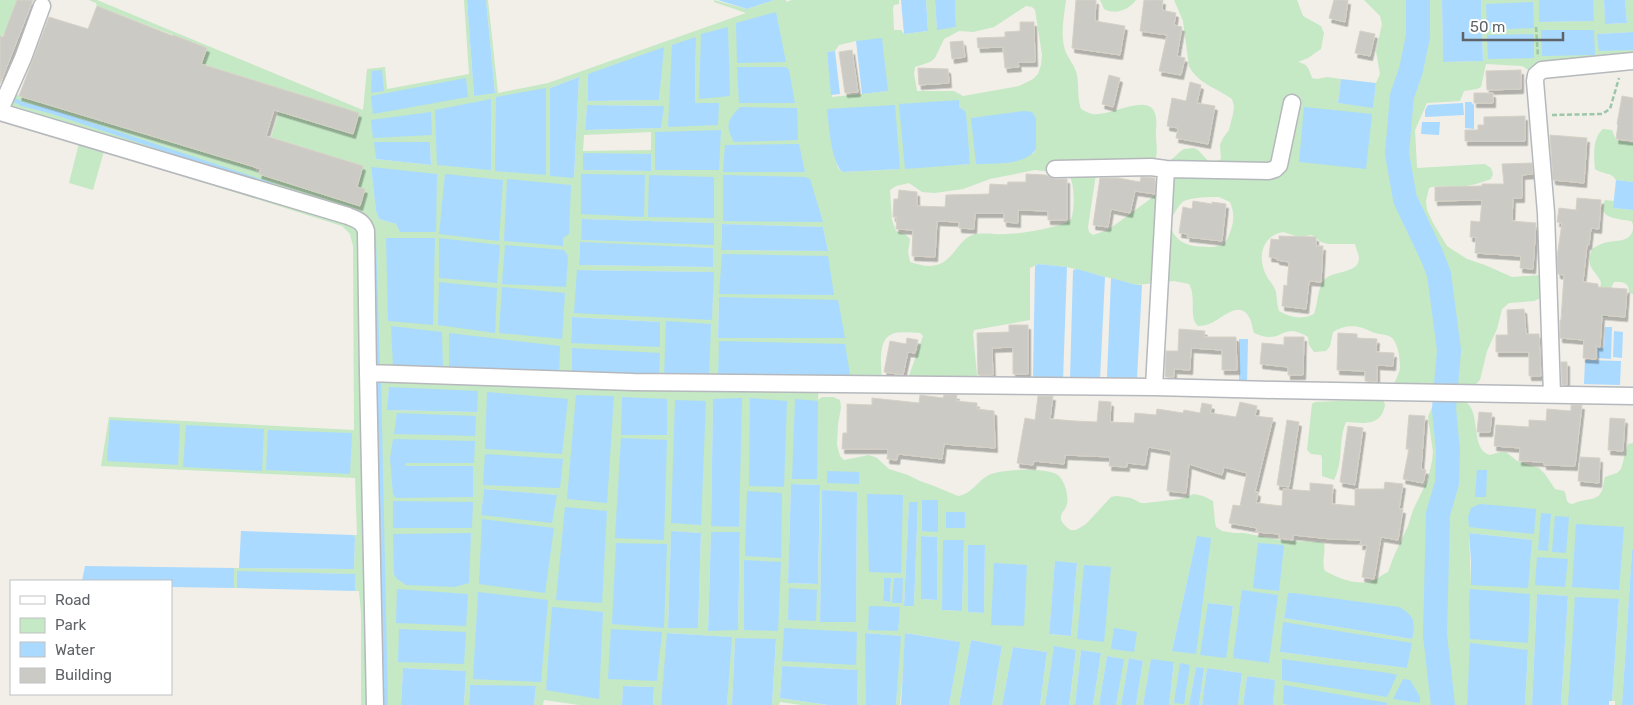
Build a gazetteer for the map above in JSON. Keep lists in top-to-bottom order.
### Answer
{
  "legend": [
    "Road",
    "Park",
    "Water",
    "Building"
  ],
  "scale_bar": "50 m"
}
